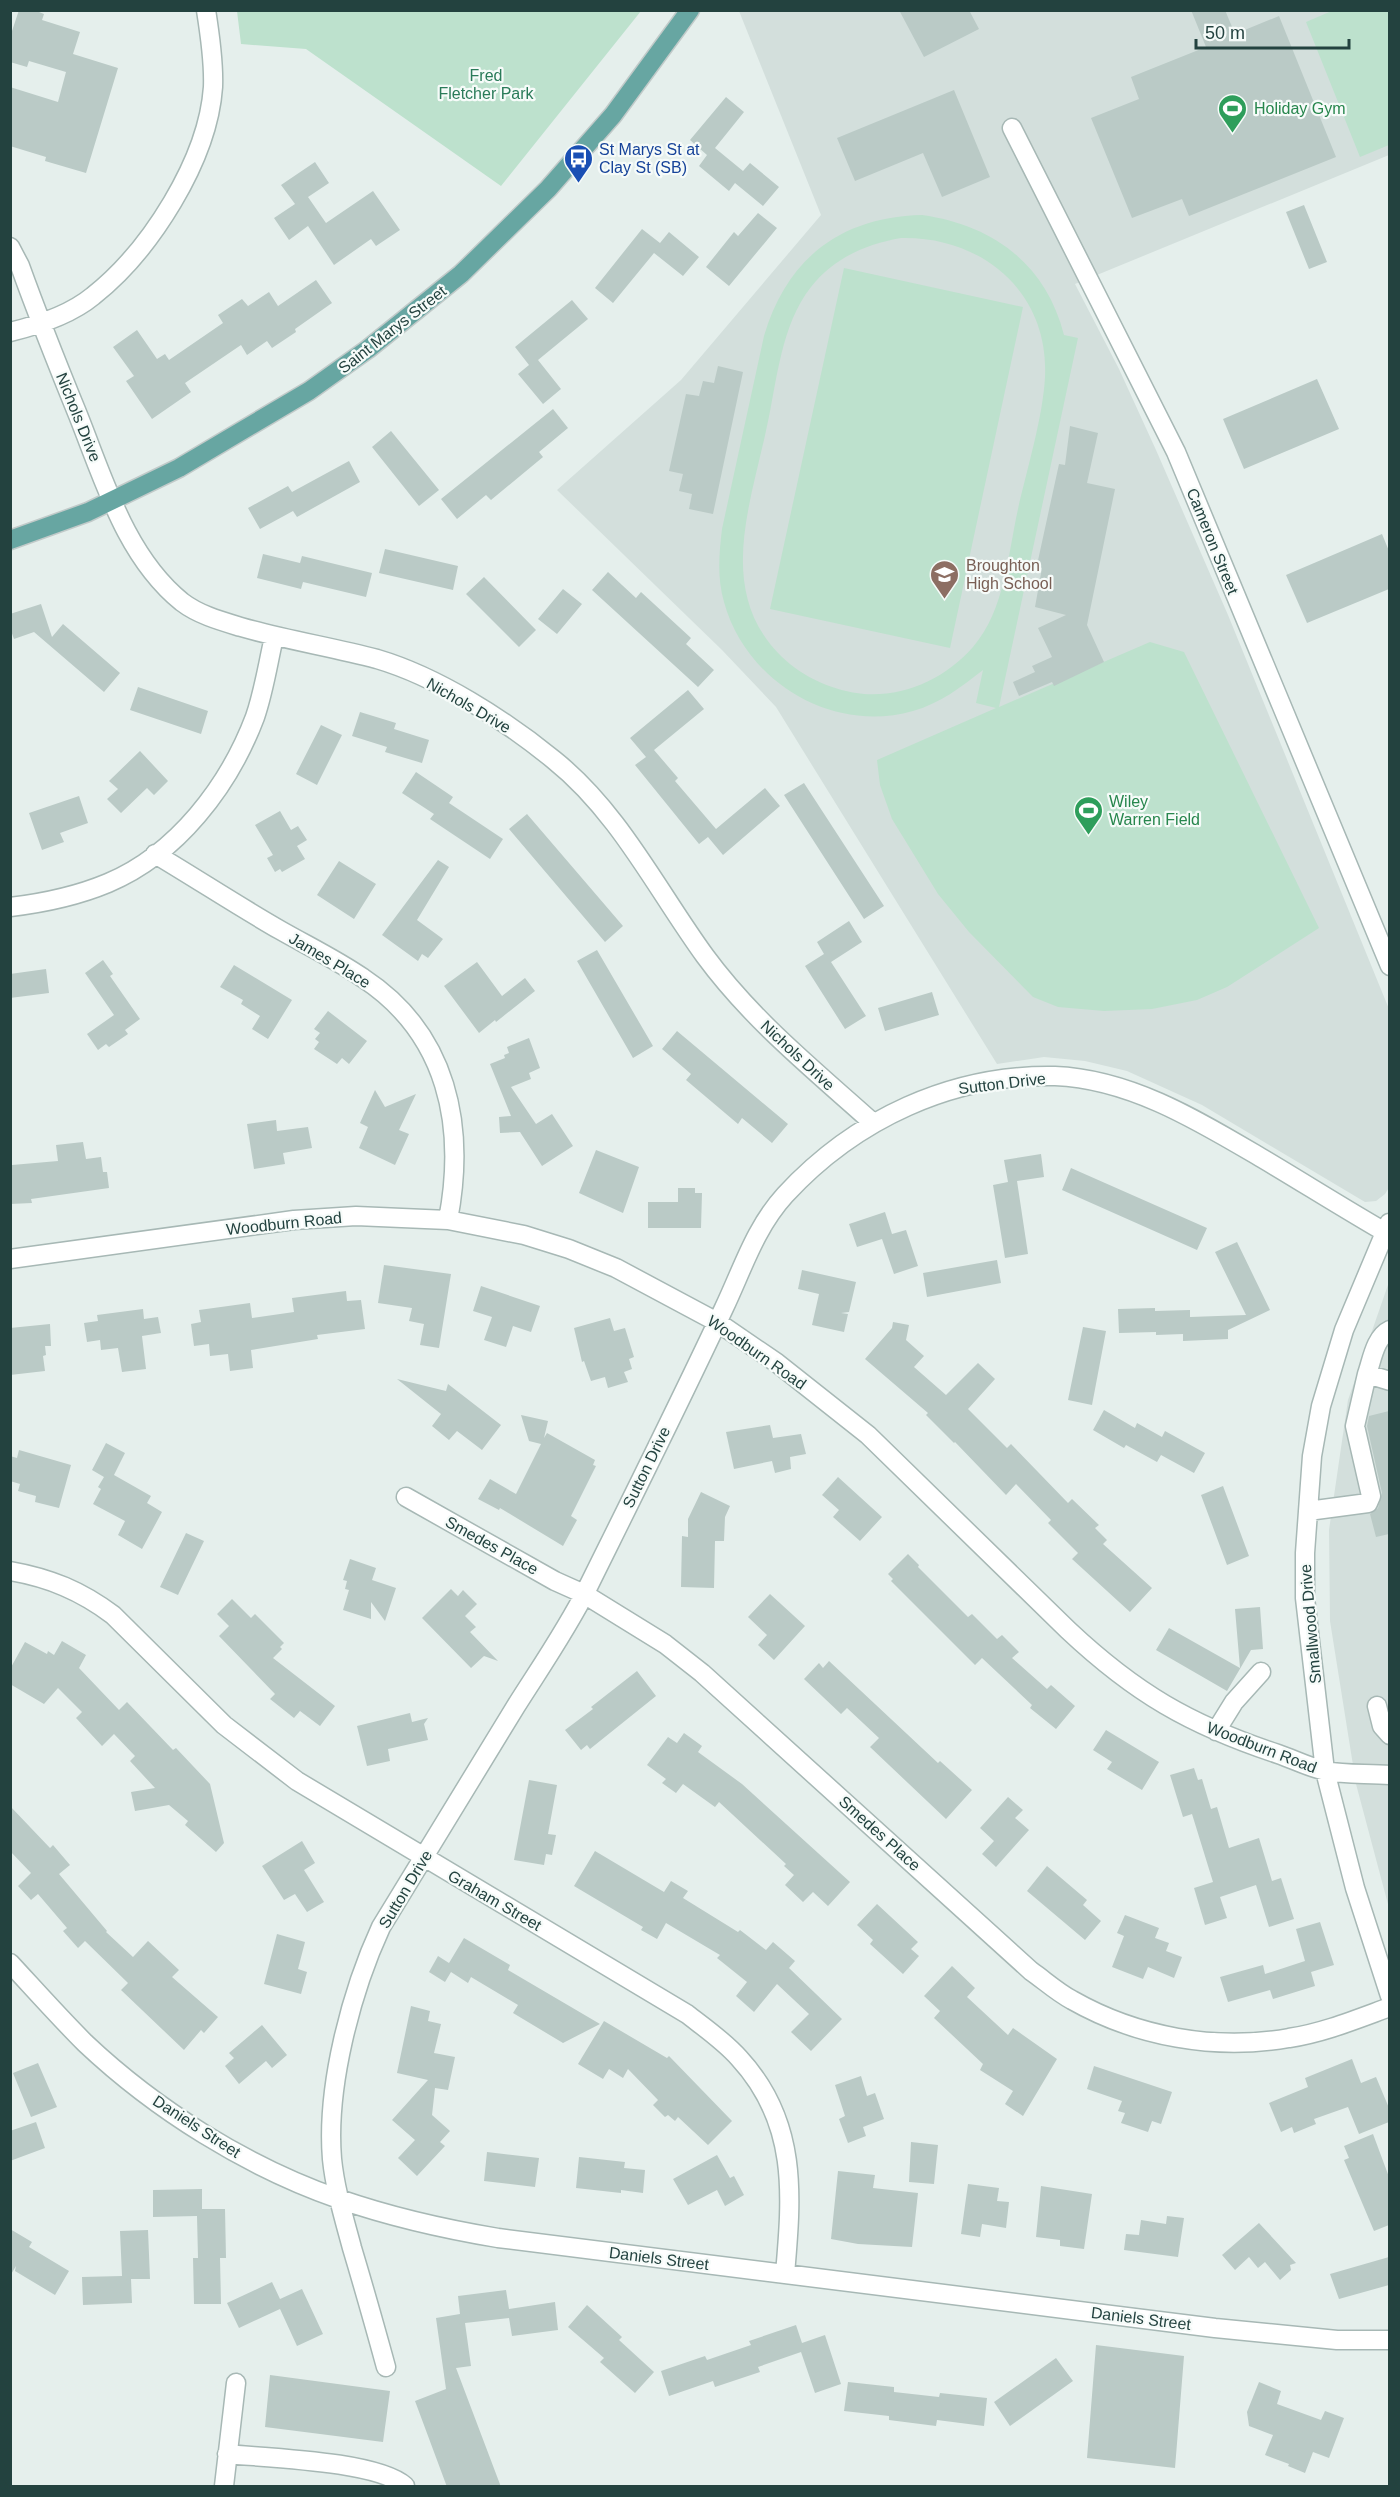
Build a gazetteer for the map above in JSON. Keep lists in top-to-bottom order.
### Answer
{
  "streets": {
    "main road": ["Saint Marys Street"],
    "street": [
      "Nichols Drive",
      "Cameron Street",
      "James Place",
      "Sutton Drive",
      "Woodburn Road",
      "Smedes Place",
      "Smallwood Drive",
      "Graham Street",
      "Daniels Street"
    ]
  },
  "crossings": [
    ["Saint Marys Street", "Nichols Drive"],
    ["Nichols Drive", "Sutton Drive"],
    ["James Place", "Woodburn Road"],
    ["Sutton Drive", "Woodburn Road"],
    ["Sutton Drive", "Smedes Place"],
    ["Sutton Drive", "Smallwood Drive"],
    ["Sutton Drive", "Graham Street"],
    ["Sutton Drive", "Daniels Street"],
    ["Woodburn Road", "Smallwood Drive"],
    ["Graham Street", "Daniels Street"]
  ],
  "parks": ["Fred Fletcher Park"],
  "places": {
    "sports": ["Holiday Gym", "Wiley Warren Field"],
    "bus stop": ["St Marys St at Clay St (SB)"],
    "school or university": ["Broughton High School"]
  },
  "scale_bar": "50 m"
}
